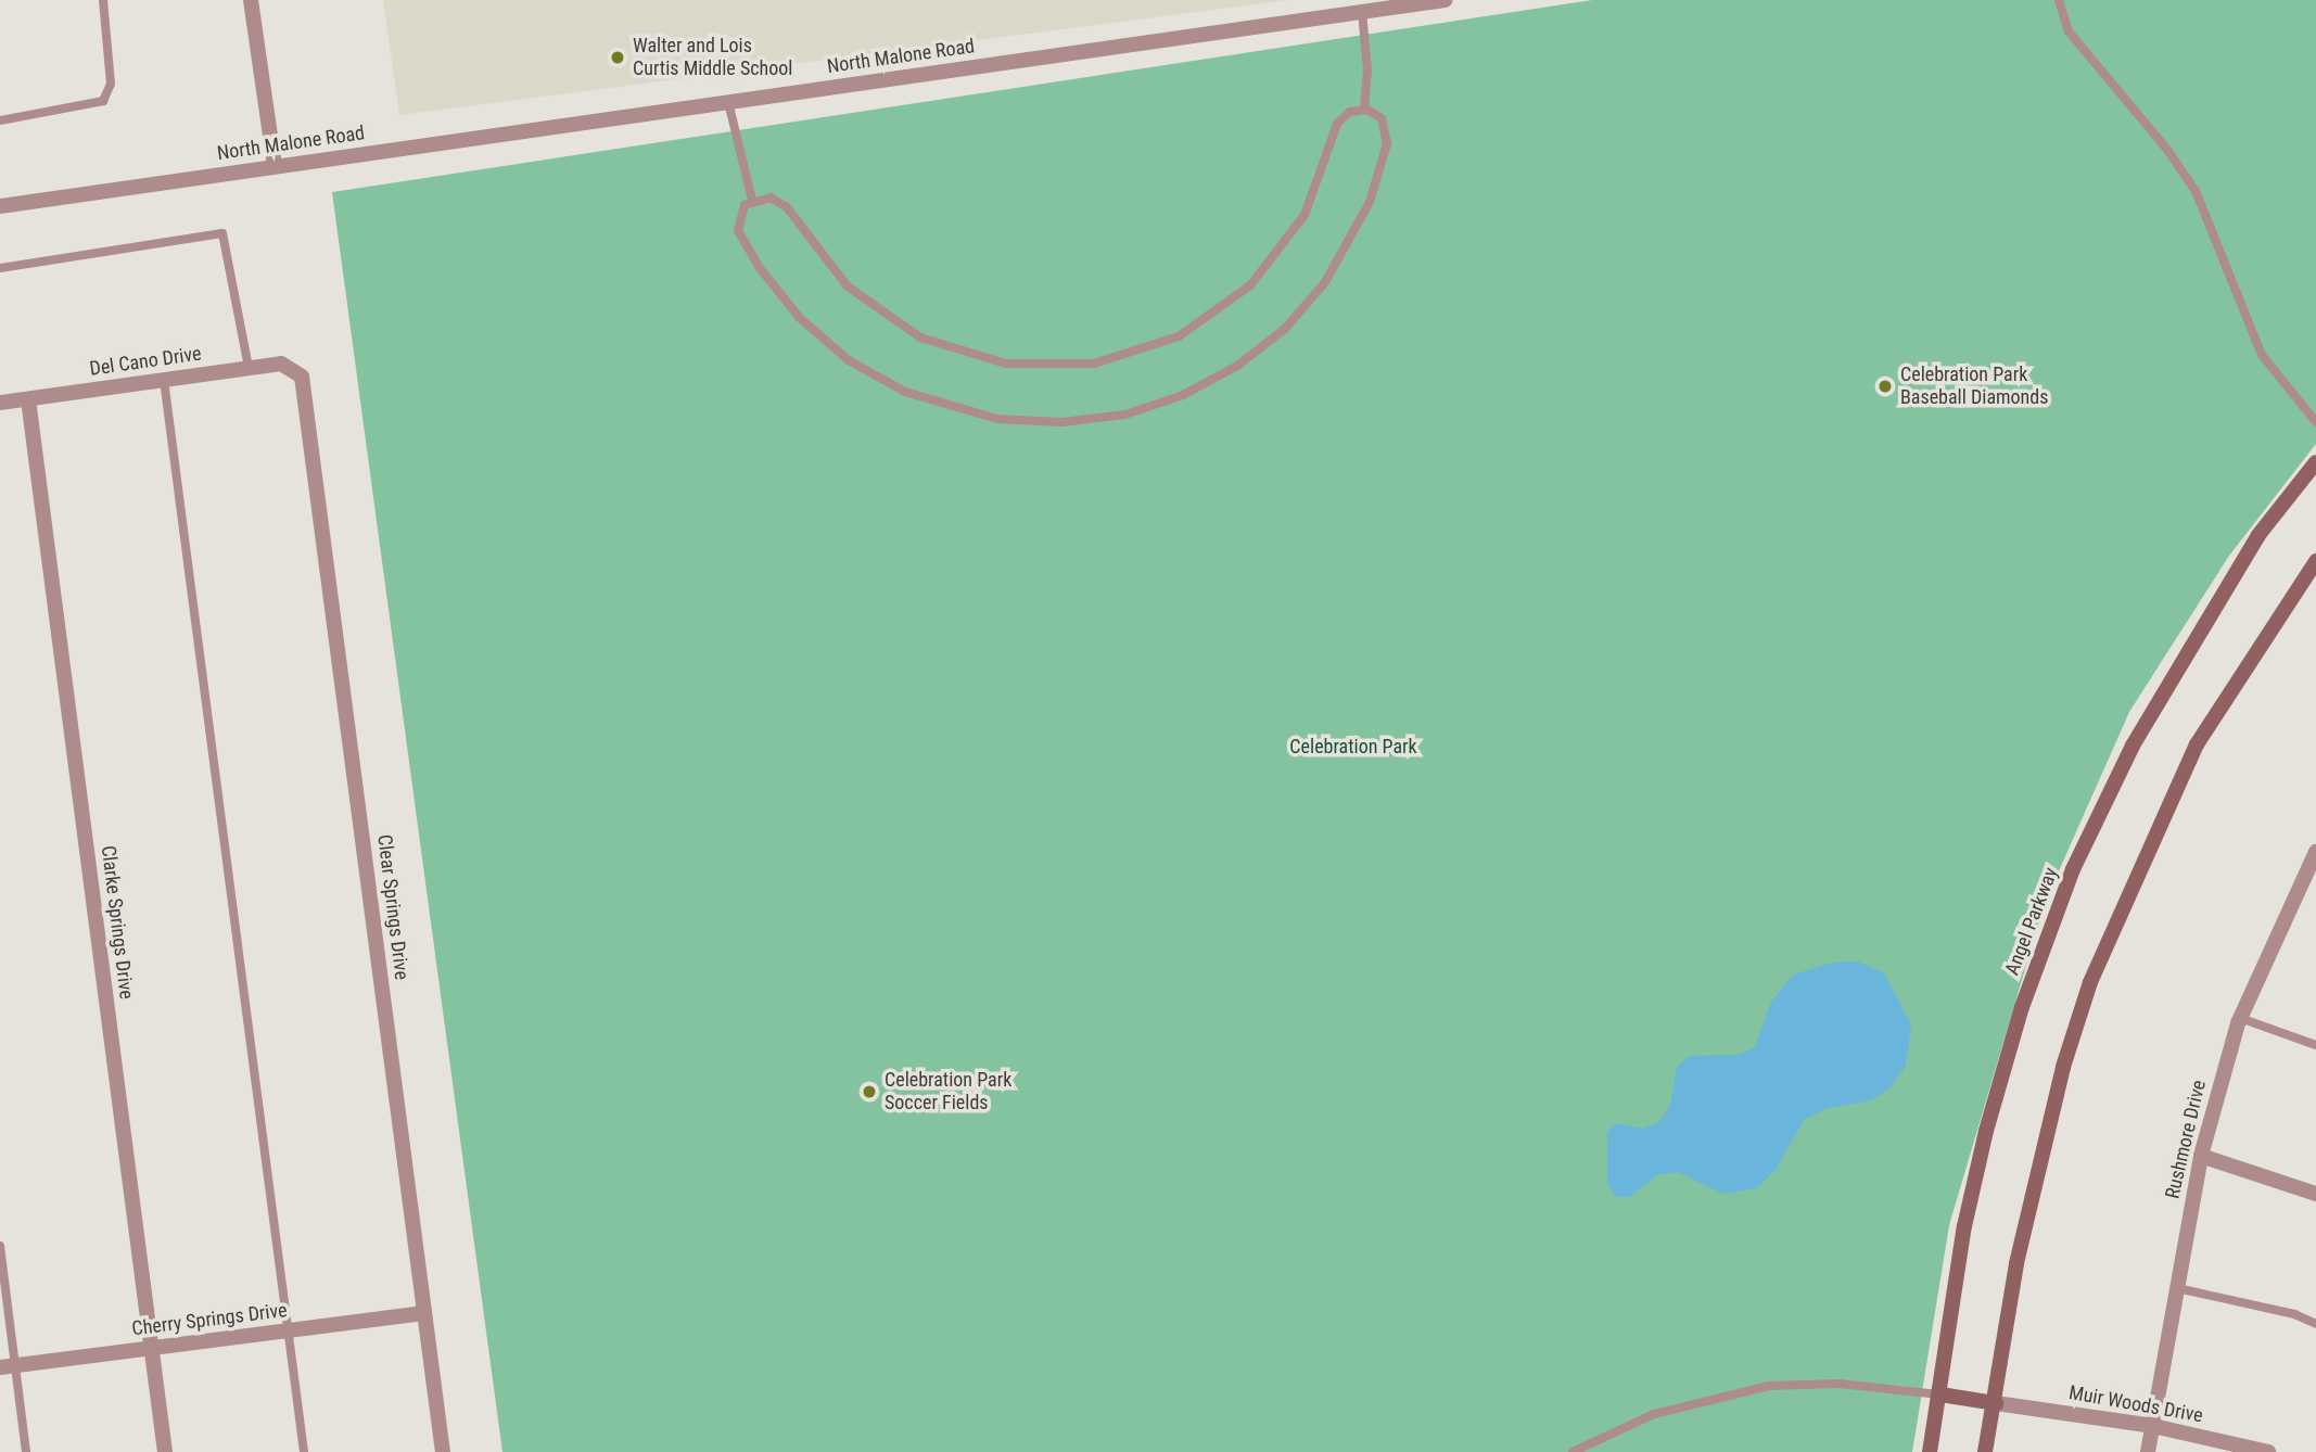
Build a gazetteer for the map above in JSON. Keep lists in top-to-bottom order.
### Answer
{
  "streets": {
    "main road": ["Angel Parkway"],
    "street": [
      "North Malone Road",
      "Del Cano Drive",
      "Clear Springs Drive",
      "Clarke Springs Drive",
      "Rushmore Drive",
      "Cherry Springs Drive",
      "Muir Woods Drive"
    ]
  },
  "crossings": [
    ["Del Cano Drive", "Clear Springs Drive"],
    ["Del Cano Drive", "Clarke Springs Drive"],
    ["Clear Springs Drive", "Cherry Springs Drive"],
    ["Clarke Springs Drive", "Cherry Springs Drive"],
    ["Rushmore Drive", "Muir Woods Drive"]
  ],
  "parks": ["Celebration Park"],
  "places": ["Walter and Lois Curtis Middle School", "Celebration Park Baseball Diamonds", "Celebration Park Soccer Fields"]
}
